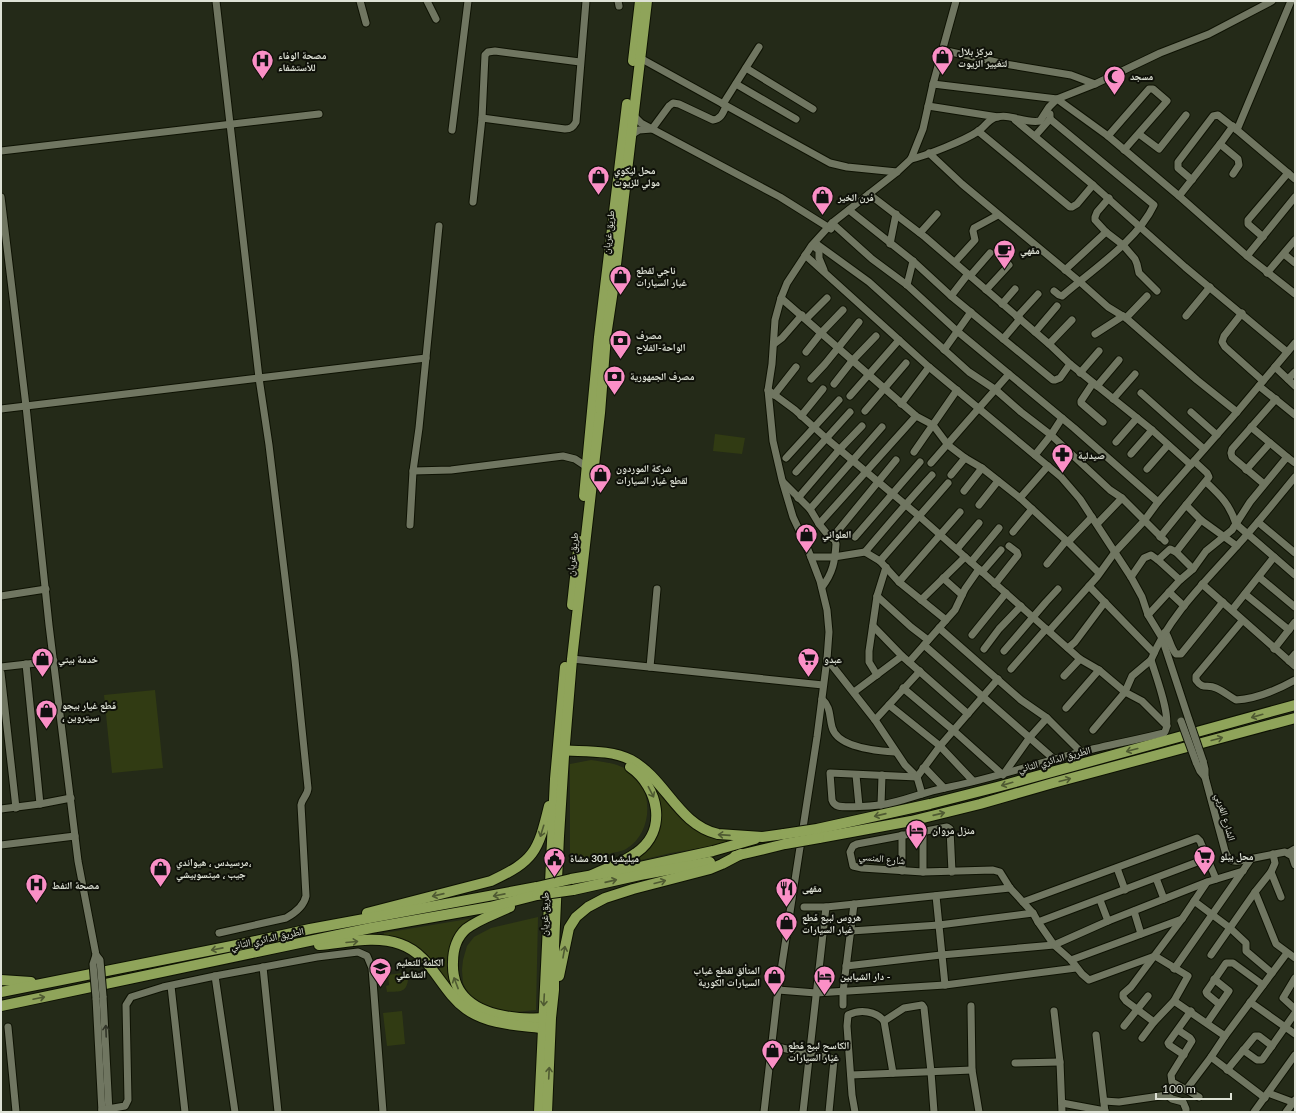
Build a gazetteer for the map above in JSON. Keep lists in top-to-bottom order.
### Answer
{
  "streets": {
    "highway": ["طريق غريان", "الطريق الدائري الثاني"],
    "street": ["الشارع الغربي", "شارع المنسي"]
  },
  "places": {
    "shop": [
      "مركز بلال لتغيير الزيوت",
      "محل ليكوي مولي للزيوت",
      "فرن الخير",
      "ناجي لقطع غيار السيارات",
      "شركة الموردون لقطع غيار السيارات",
      "العلواني",
      "خدمة بيتي",
      "قطع غيار بيجو ، سيتروين",
      "مرسيدس ، هيواندي، جيب ، ميتسوبيشي",
      "هروس لبيع قطع غيار السيارات",
      "المتألق لقطع غياب السيارات الكورية",
      "الكاسح لبيع قطع غيار السيارات"
    ],
    "hospital": ["مصحة الوفاء للأستشفاء", "مصحة النفط"],
    "mosque": ["مسجد"],
    "cafe": ["مقهي"],
    "bank": ["مصرف الواحة-الفلاح", "مصرف الجمهورية"],
    "pharmacy": ["صيدلية"],
    "supermarket": ["عبدو", "محل بيلو"],
    "hotel": ["منزل مروان", "دار الشيابين -"],
    "public building": ["ميليشيا 301 مشاة"],
    "restaurant": ["مقهى"],
    "school or university": ["الكلمة للتعليم التفاعلي"]
  },
  "scale_bar": "100 m"
}
